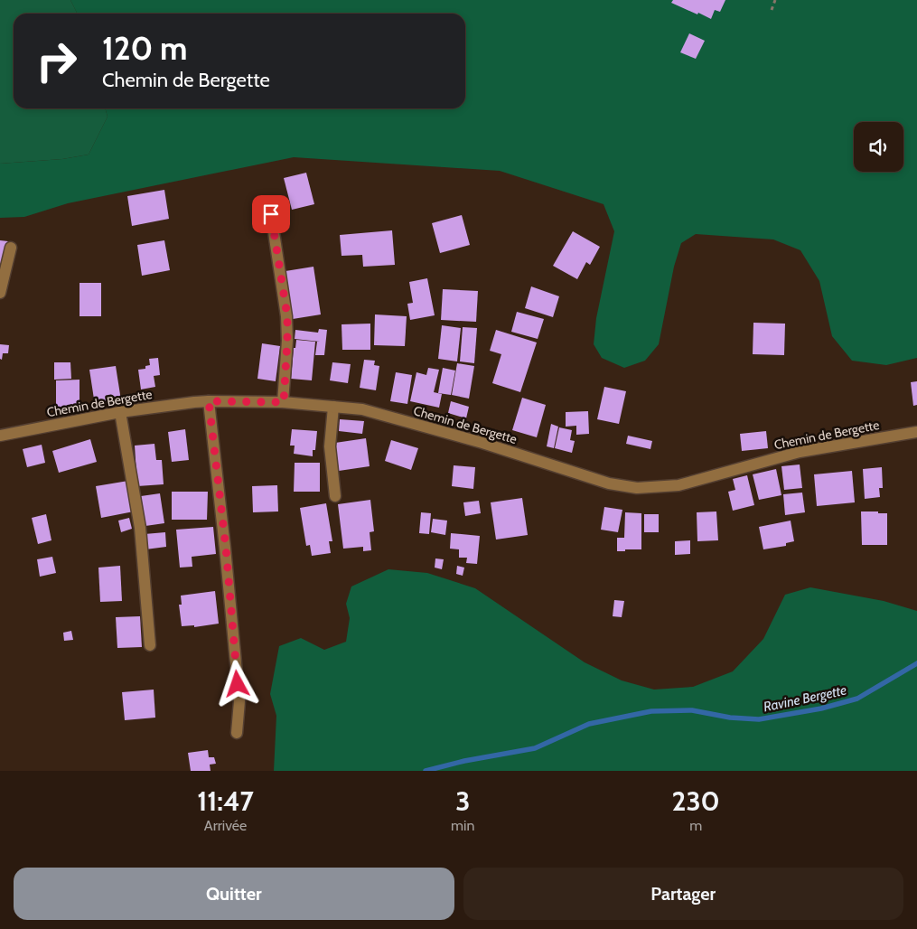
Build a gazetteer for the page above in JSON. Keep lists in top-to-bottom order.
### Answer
{
  "streets": {
    "street": ["Chemin de Bergette"]
  },
  "water": ["Ravine Bergette"],
  "page": {
    "turn": ["120 m", "Chemin de Bergette"],
    "eta": [
      "11:47",
      "Arrivée",
      "3",
      "min",
      "230",
      "m"
    ],
    "buttons": ["Quitter", "Partager"]
  }
}
